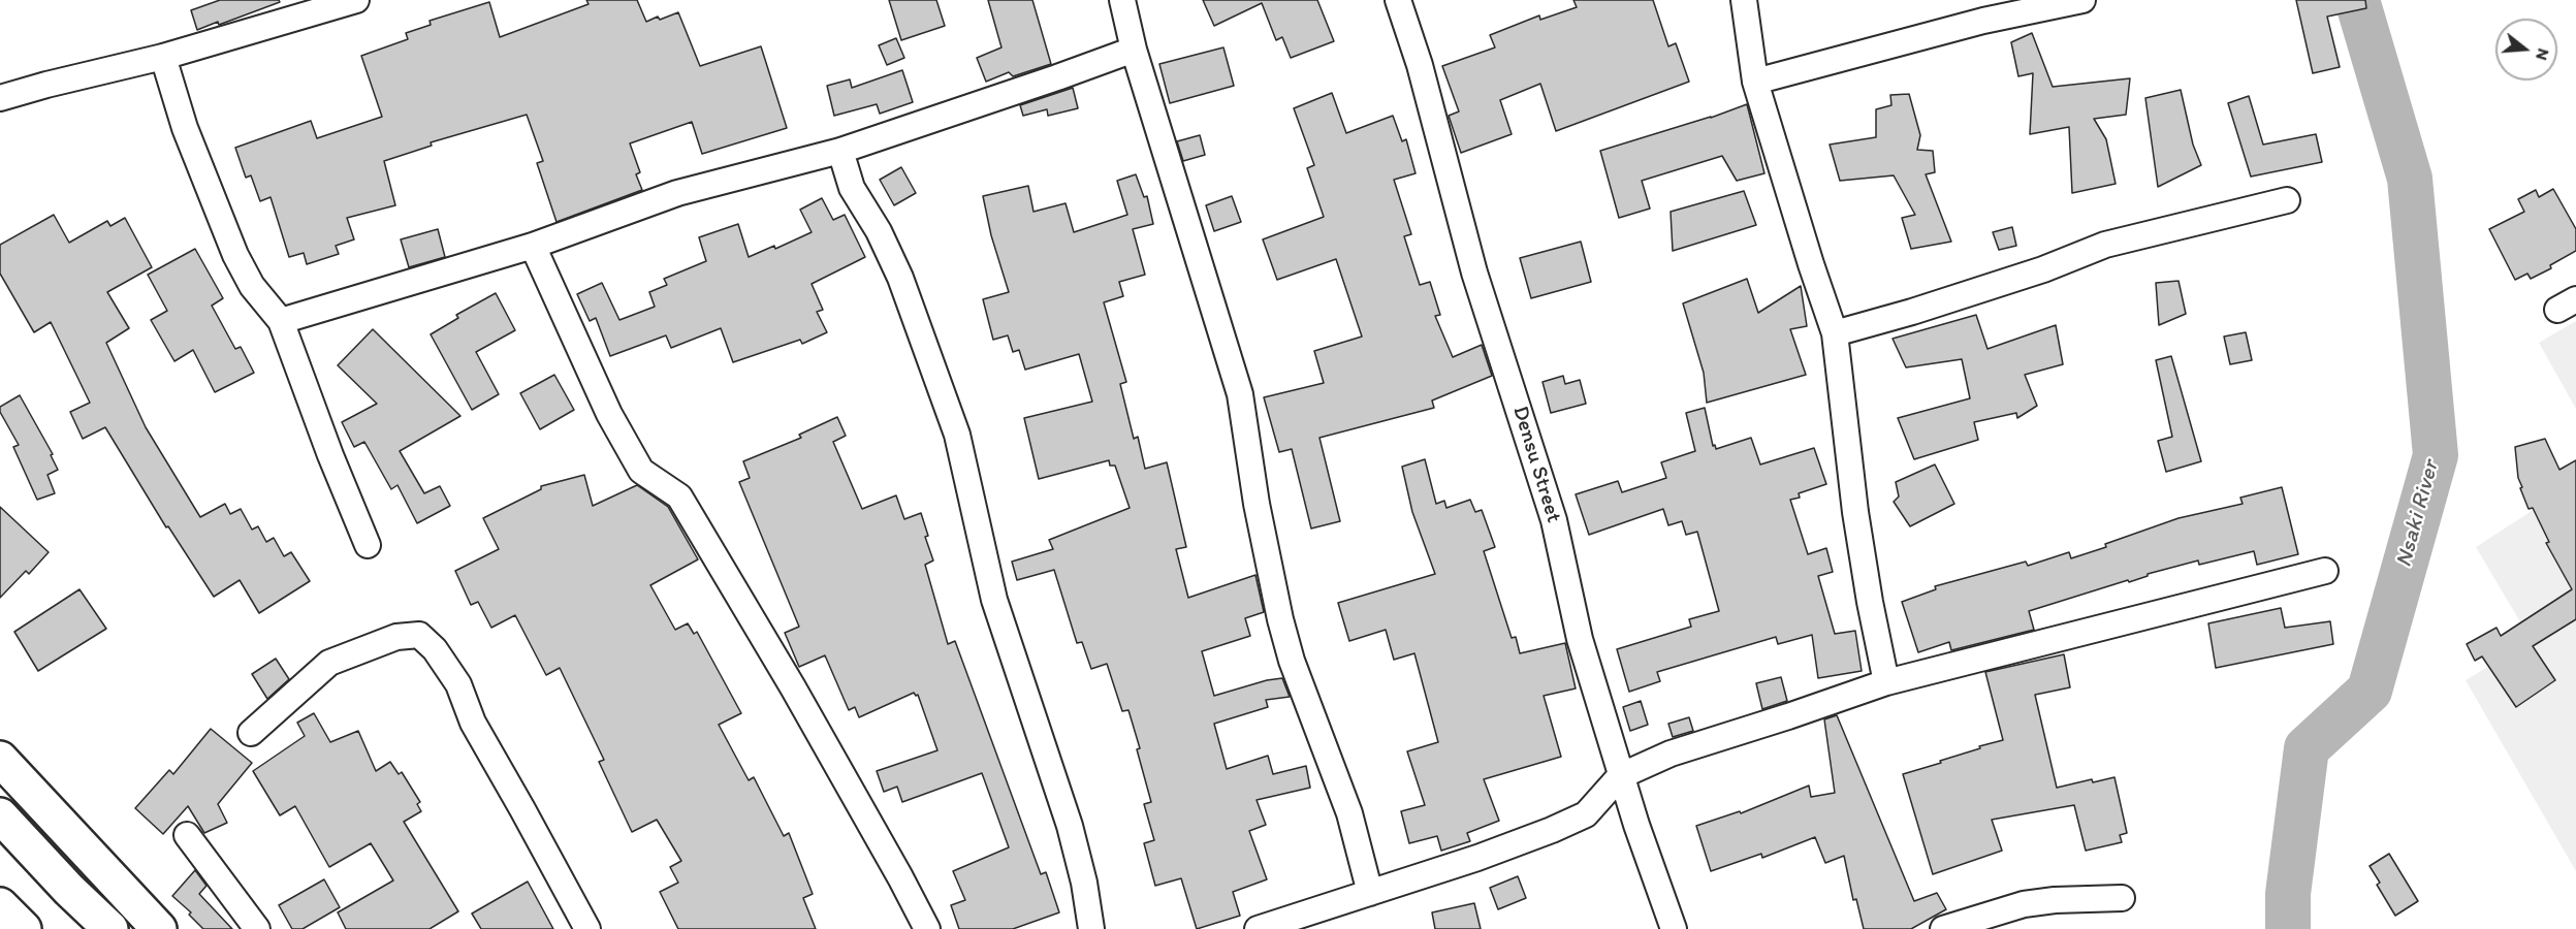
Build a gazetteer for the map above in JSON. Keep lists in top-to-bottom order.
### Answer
{
  "streets": {
    "street": ["Densu Street"]
  },
  "water": ["Nsaki River"],
  "north": "right"
}
